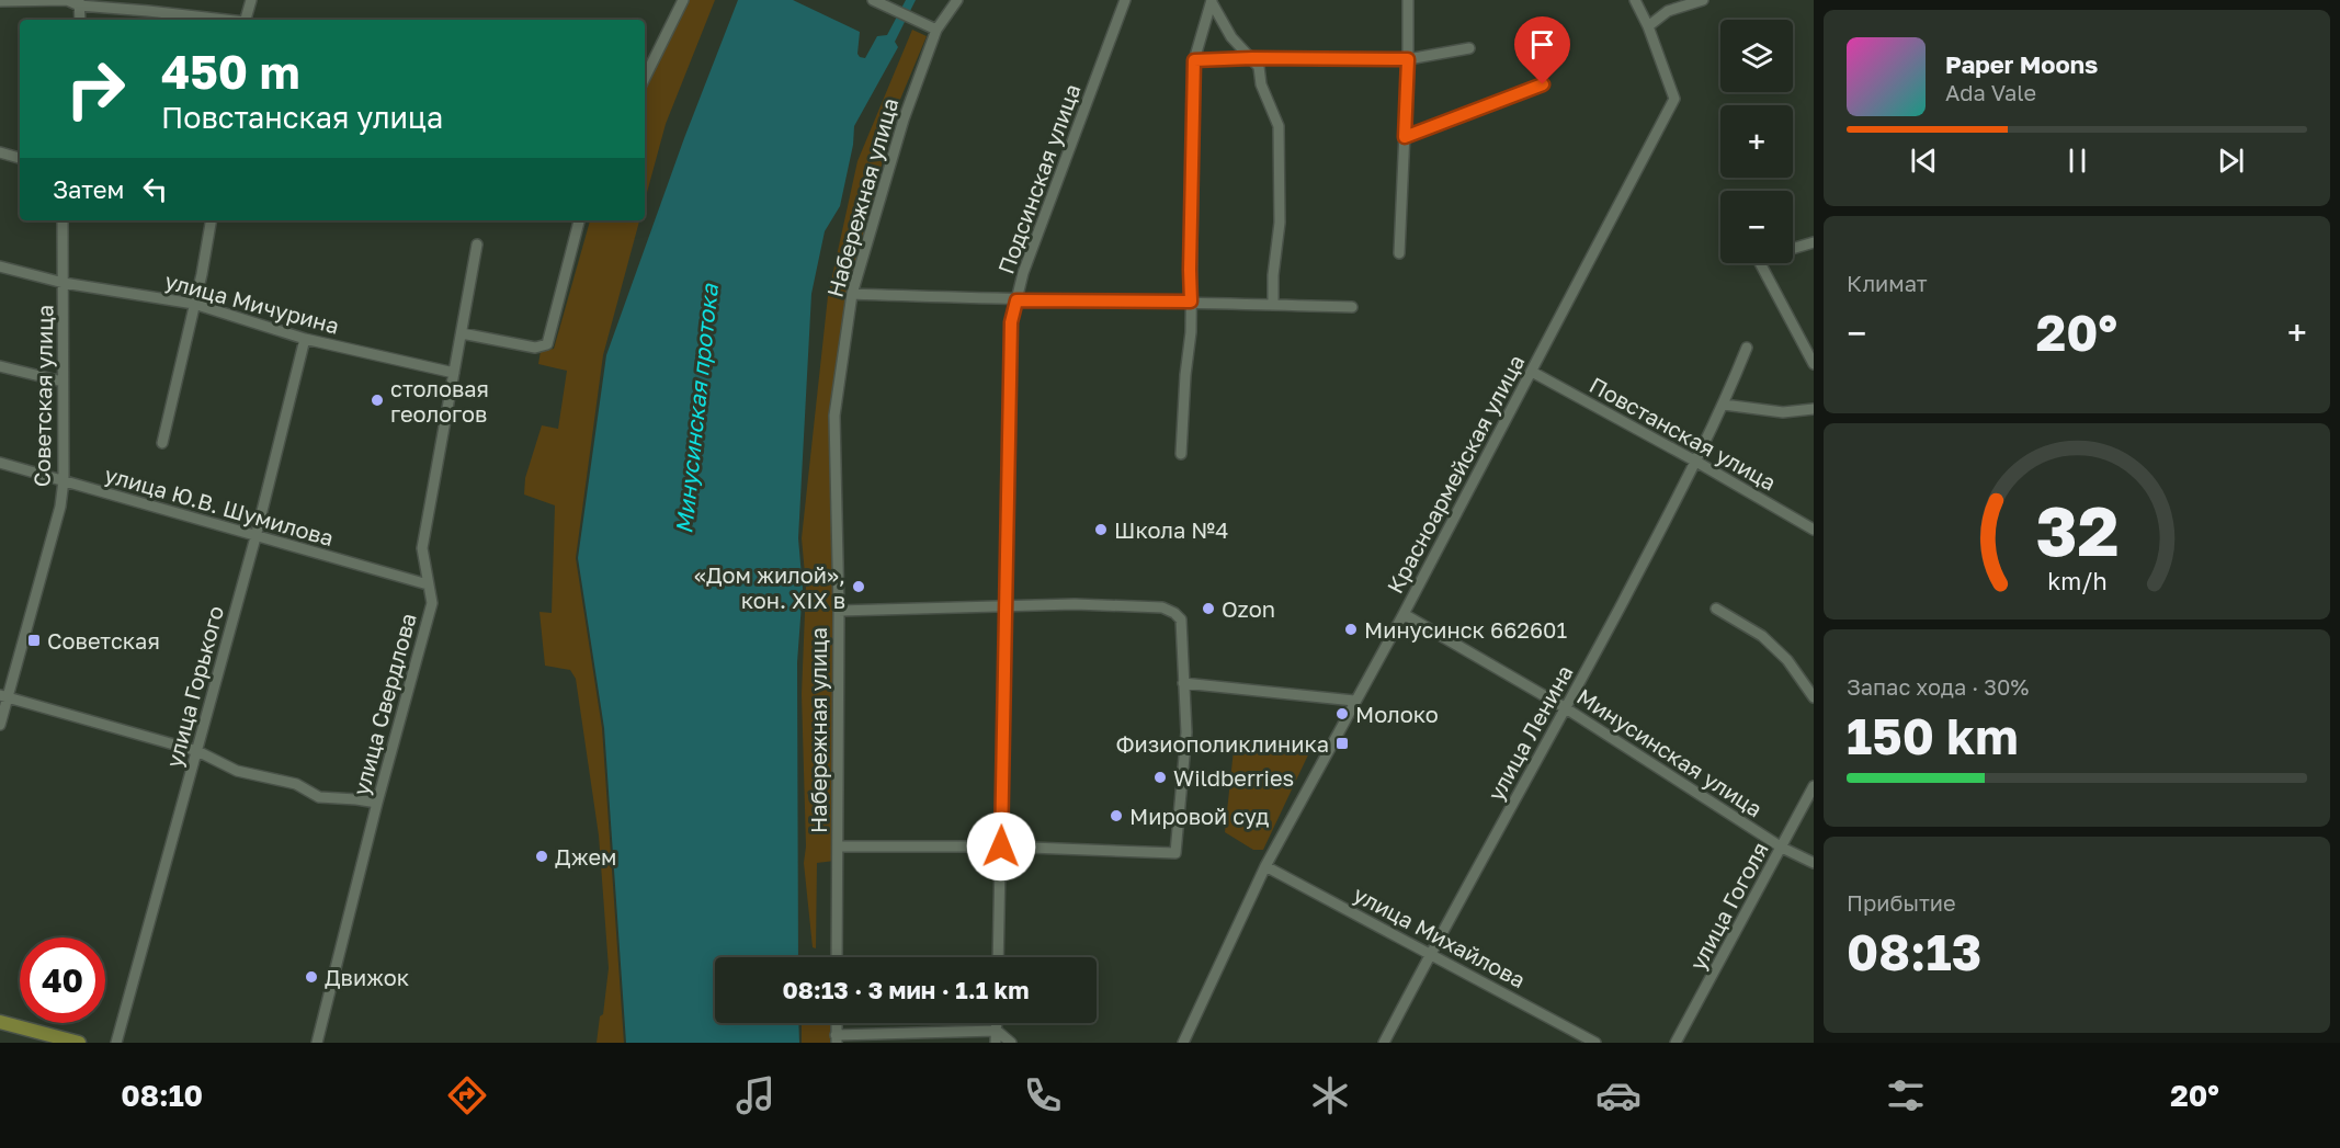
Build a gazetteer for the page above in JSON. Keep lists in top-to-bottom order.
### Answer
{
  "streets": {
    "street": [
      "Подсинская улица",
      "Набережная улица",
      "улица Мичурина",
      "Советская улица",
      "Повстанская улица",
      "Красноармейская улица",
      "улица Ю.В. Шумилова",
      "улица Горького",
      "улица Свердлова",
      "улица Ленина",
      "Минусинская улица",
      "улица Гоголя",
      "улица Михайлова"
    ]
  },
  "crossings": [
    ["улица Мичурина", "Советская улица"],
    ["улица Мичурина", "улица Горького"],
    ["улица Мичурина", "улица Свердлова"],
    ["Советская улица", "улица Ю.В. Шумилова"],
    ["Повстанская улица", "Красноармейская улица"],
    ["Повстанская улица", "улица Ленина"],
    ["Красноармейская улица", "Минусинская улица"],
    ["Красноармейская улица", "улица Михайлова"],
    ["улица Ю.В. Шумилова", "улица Горького"],
    ["улица Ю.В. Шумилова", "улица Свердлова"],
    ["улица Ленина", "Минусинская улица"],
    ["улица Ленина", "улица Михайлова"],
    ["Минусинская улица", "улица Гоголя"]
  ],
  "water": ["Минусинская протока"],
  "places": {
    "other": [
      "столовая геологов",
      "Школа №4",
      "«Дом жилой», кон. ХIХ в",
      "Ozon",
      "Минусинск 662601",
      "Молоко",
      "Wildberries",
      "Мировой суд",
      "Джем",
      "Движок"
    ],
    "transit": ["Советская", "Физиополиклиника"]
  },
  "page": {
    "map_buttons": ["+", "−"],
    "turn": ["450 m", "Повстанская улица"],
    "song": ["Paper Moons", "Ada Vale"],
    "then": "Затем",
    "tile": [
      "Климат",
      ["Запас хода · 30%", "150 km"],
      ["Прибытие", "08:13"]
    ],
    "heat": ["−", "20°", "+"],
    "limit": "40",
    "trip": "08:13 · 3 мин · 1.1 km",
    "tabs": ["08:10", "20°"],
    "gauge": ["32", "km/h"]
  }
}
